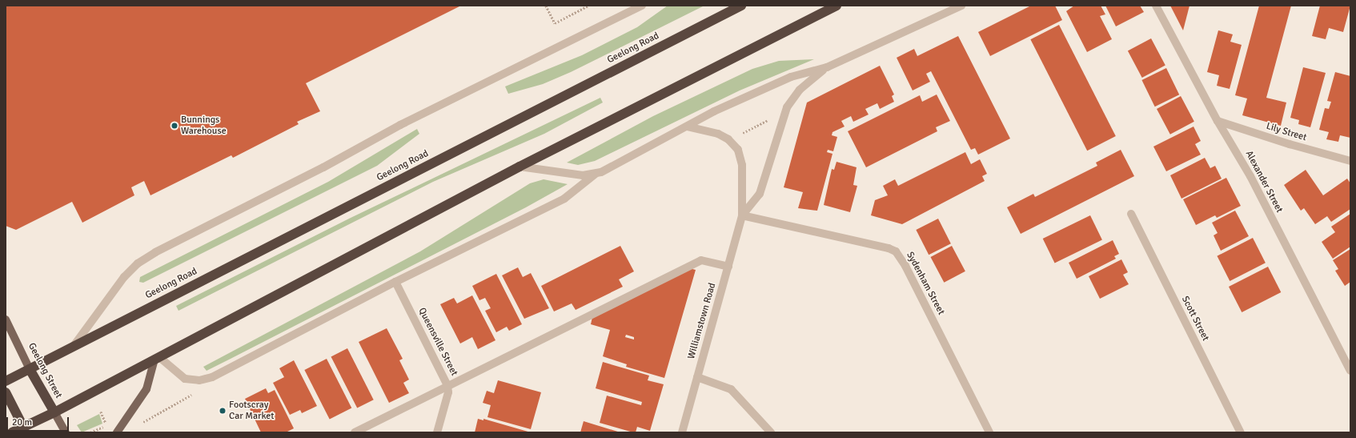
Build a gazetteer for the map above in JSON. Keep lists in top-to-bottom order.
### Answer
{
  "streets": {
    "highway": ["Geelong Road", "Geelong Street"],
    "street": [
      "Lily Street",
      "Alexander Street",
      "Sydenham Street",
      "Scott Street",
      "Williamstown Road",
      "Queensville Street"
    ]
  },
  "crossings": [
    ["Geelong Road", "Geelong Street"],
    ["Lily Street", "Alexander Street"],
    ["Sydenham Street", "Williamstown Road"]
  ],
  "places": ["Bunnings Warehouse", "Footscray Car Market"],
  "scale_bar": "20 m"
}
